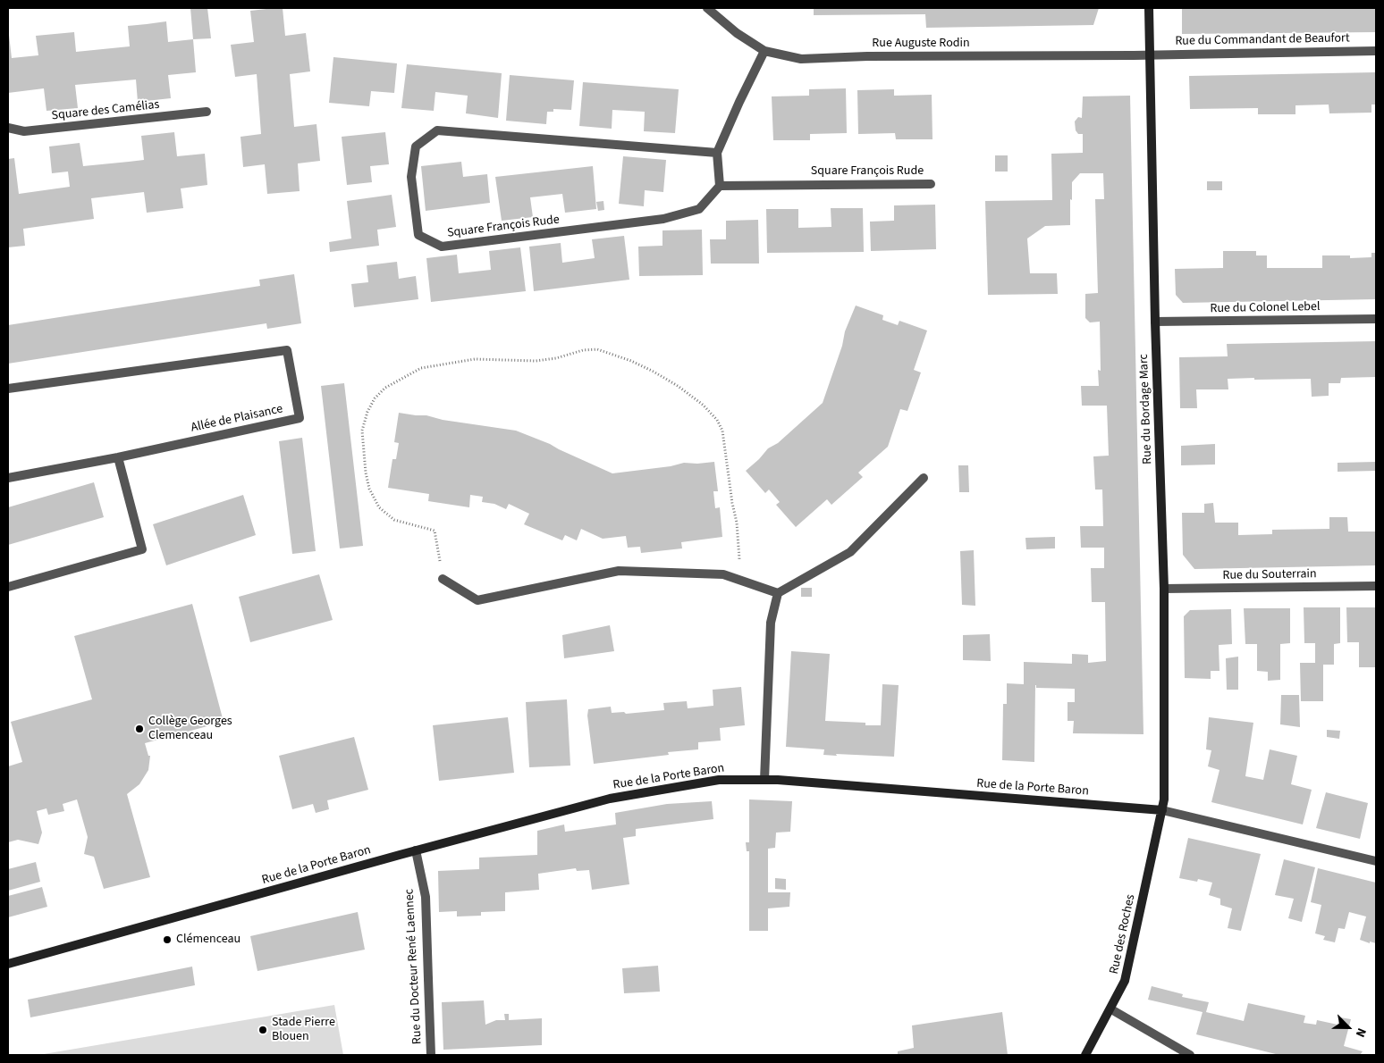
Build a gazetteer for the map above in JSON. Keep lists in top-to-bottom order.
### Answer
{
  "streets": {
    "street": [
      "Rue du Commandant de Beaufort",
      "Rue Auguste Rodin",
      "Square des Camélias",
      "Square François Rude",
      "Rue du Colonel Lebel",
      "Rue du Bordage Marc",
      "Allée de Plaisance",
      "Rue du Souterrain",
      "Rue de la Porte Baron",
      "Rue des Roches",
      "Rue du Docteur René Laennec"
    ]
  },
  "crossings": [
    ["Rue du Commandant de Beaufort", "Rue Auguste Rodin"],
    ["Rue du Commandant de Beaufort", "Rue du Bordage Marc"],
    ["Rue Auguste Rodin", "Rue du Bordage Marc"],
    ["Rue du Colonel Lebel", "Rue du Bordage Marc"],
    ["Rue du Bordage Marc", "Rue du Souterrain"],
    ["Rue du Bordage Marc", "Rue de la Porte Baron"],
    ["Rue du Bordage Marc", "Rue des Roches"],
    ["Rue de la Porte Baron", "Rue des Roches"],
    ["Rue de la Porte Baron", "Rue du Docteur René Laennec"]
  ],
  "places": ["Collège Georges Clemenceau", "Clémenceau", "Stade Pierre Blouen"],
  "north": "bottom right"
}
